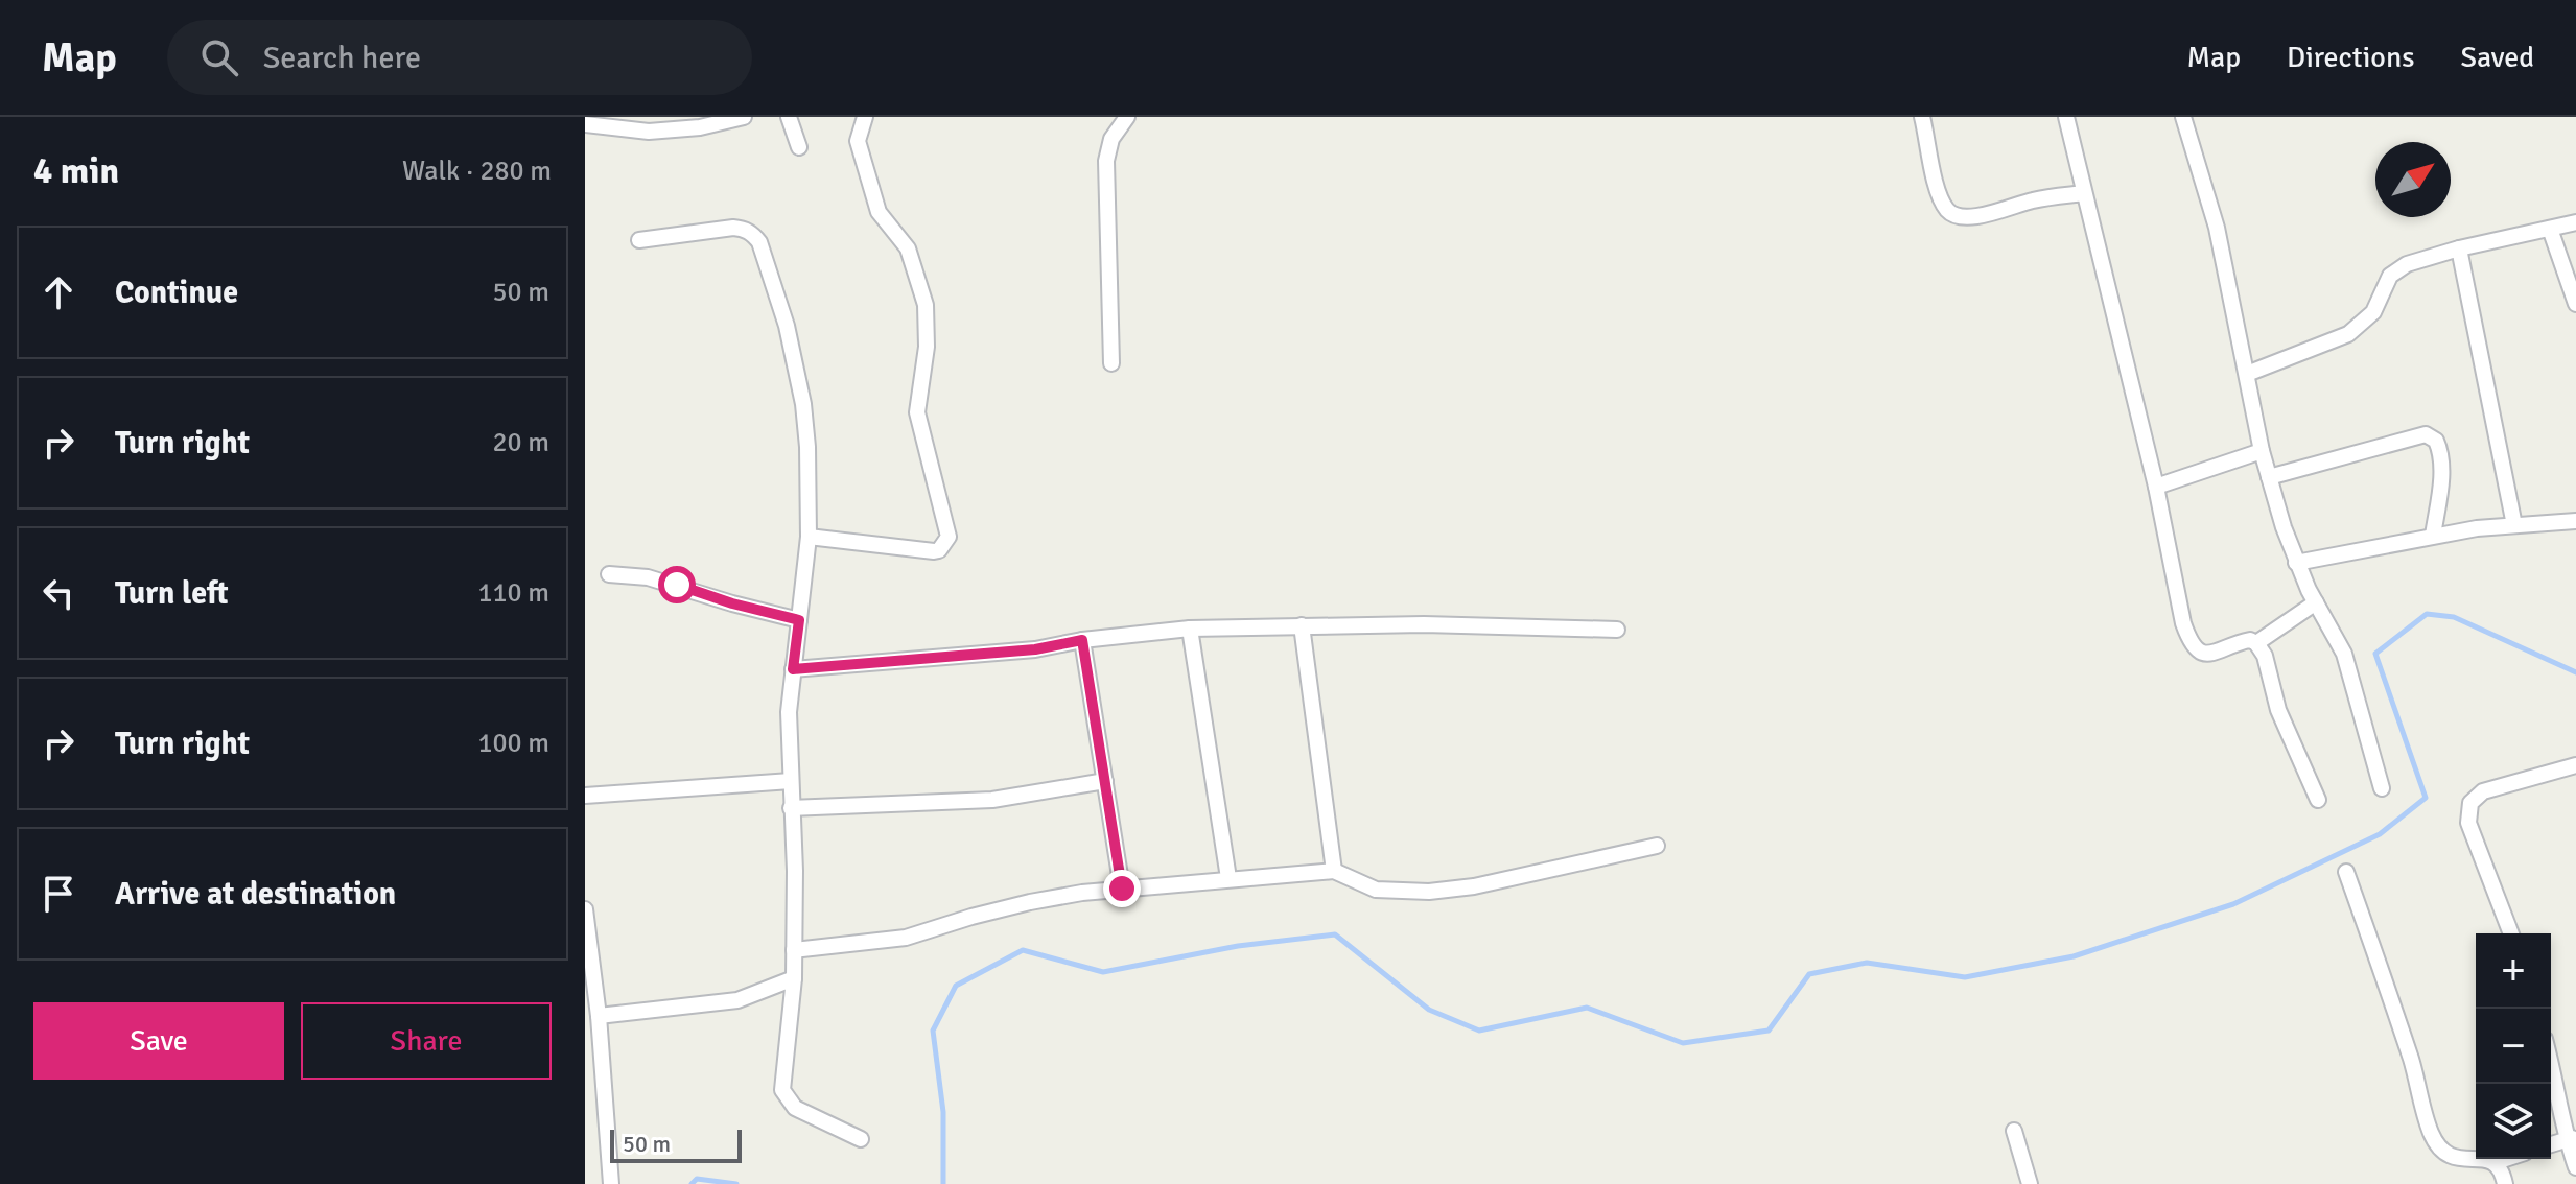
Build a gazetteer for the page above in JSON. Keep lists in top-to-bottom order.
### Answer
{
  "scale_bar": "50 m",
  "north": "top right",
  "page": {
    "header": "Map",
    "search": "Search here",
    "nav": ["Map", "Directions", "Saved"],
    "heading": ["4 min", "Walk · 280 m"],
    "list": [
      ["Continue", "50 m"],
      ["Turn right", "20 m"],
      ["Turn left", "110 m"],
      ["Turn right", "100 m"],
      "Arrive at destination"
    ],
    "map_buttons": ["+", "−"],
    "buttons": ["Save", "Share"],
    "scale": "50 m"
  }
}
